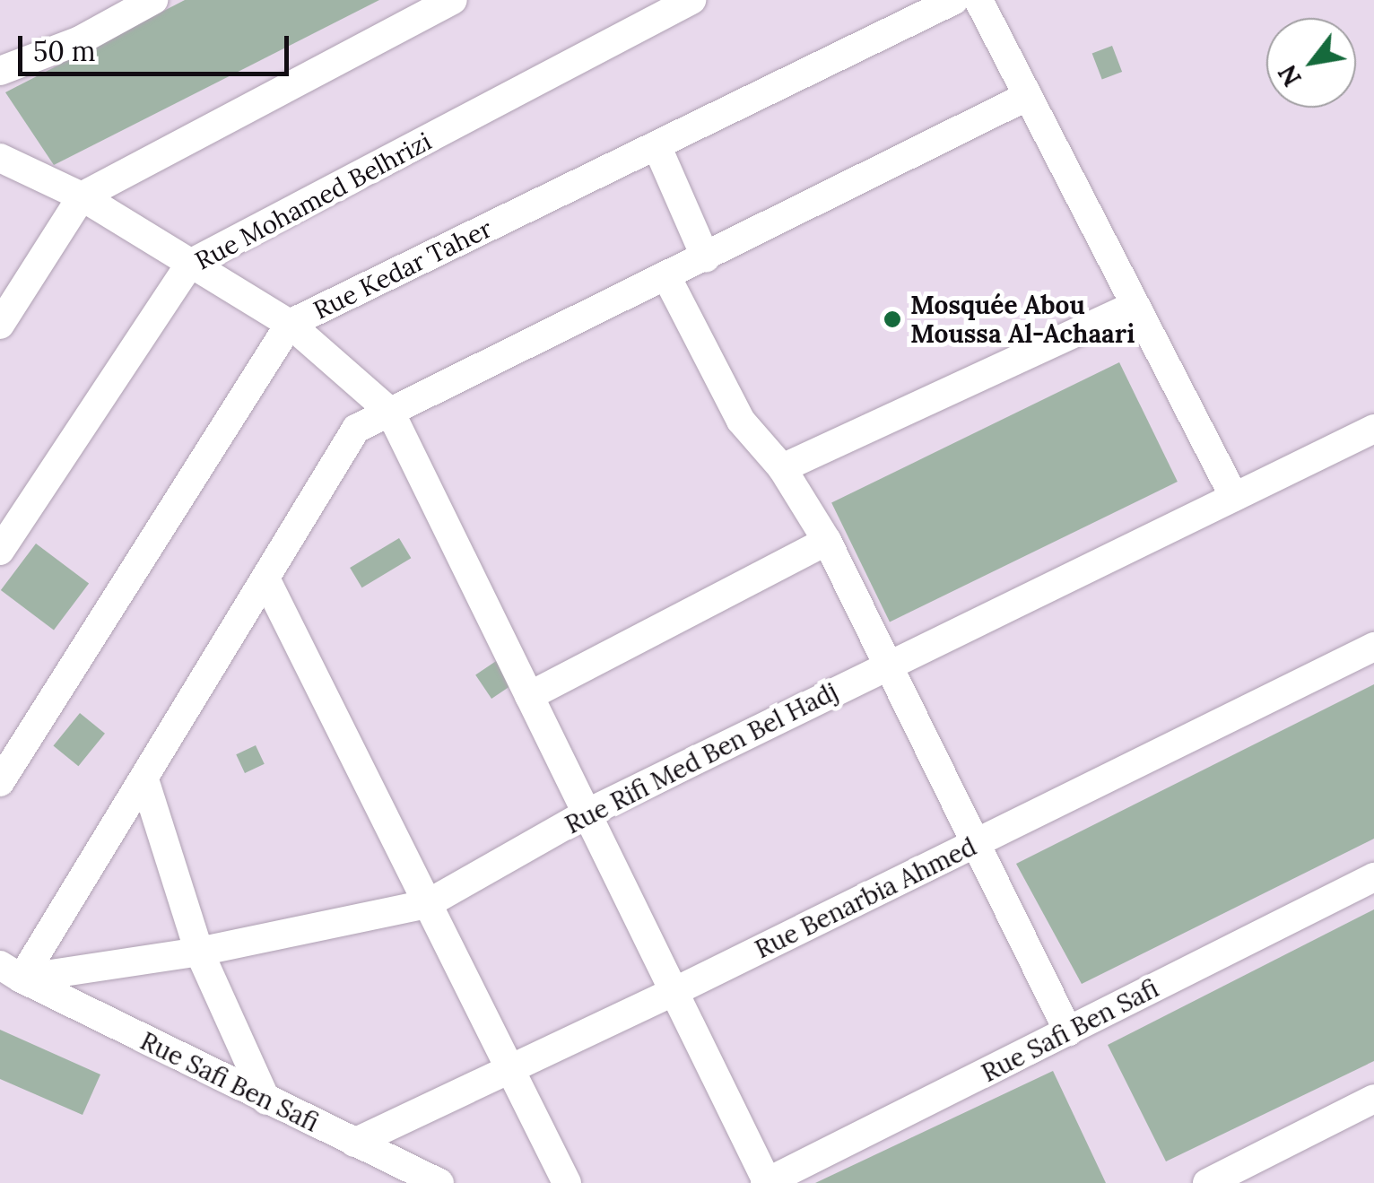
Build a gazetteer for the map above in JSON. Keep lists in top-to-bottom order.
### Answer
{
  "streets": {
    "street": [
      "Rue Mohamed Belhrizi",
      "Rue Kedar Taher",
      "Rue Rifi Med Ben Bel Hadj",
      "Rue Benarbia Ahmed",
      "Rue Safi Ben Safi"
    ]
  },
  "crossings": [
    ["Rue Rifi Med Ben Bel Hadj", "Rue Safi Ben Safi"],
    ["Rue Benarbia Ahmed", "Rue Safi Ben Safi"]
  ],
  "places": ["Mosquée Abou Moussa Al-Achaari"],
  "scale_bar": "50 m",
  "north": "bottom left"
}
